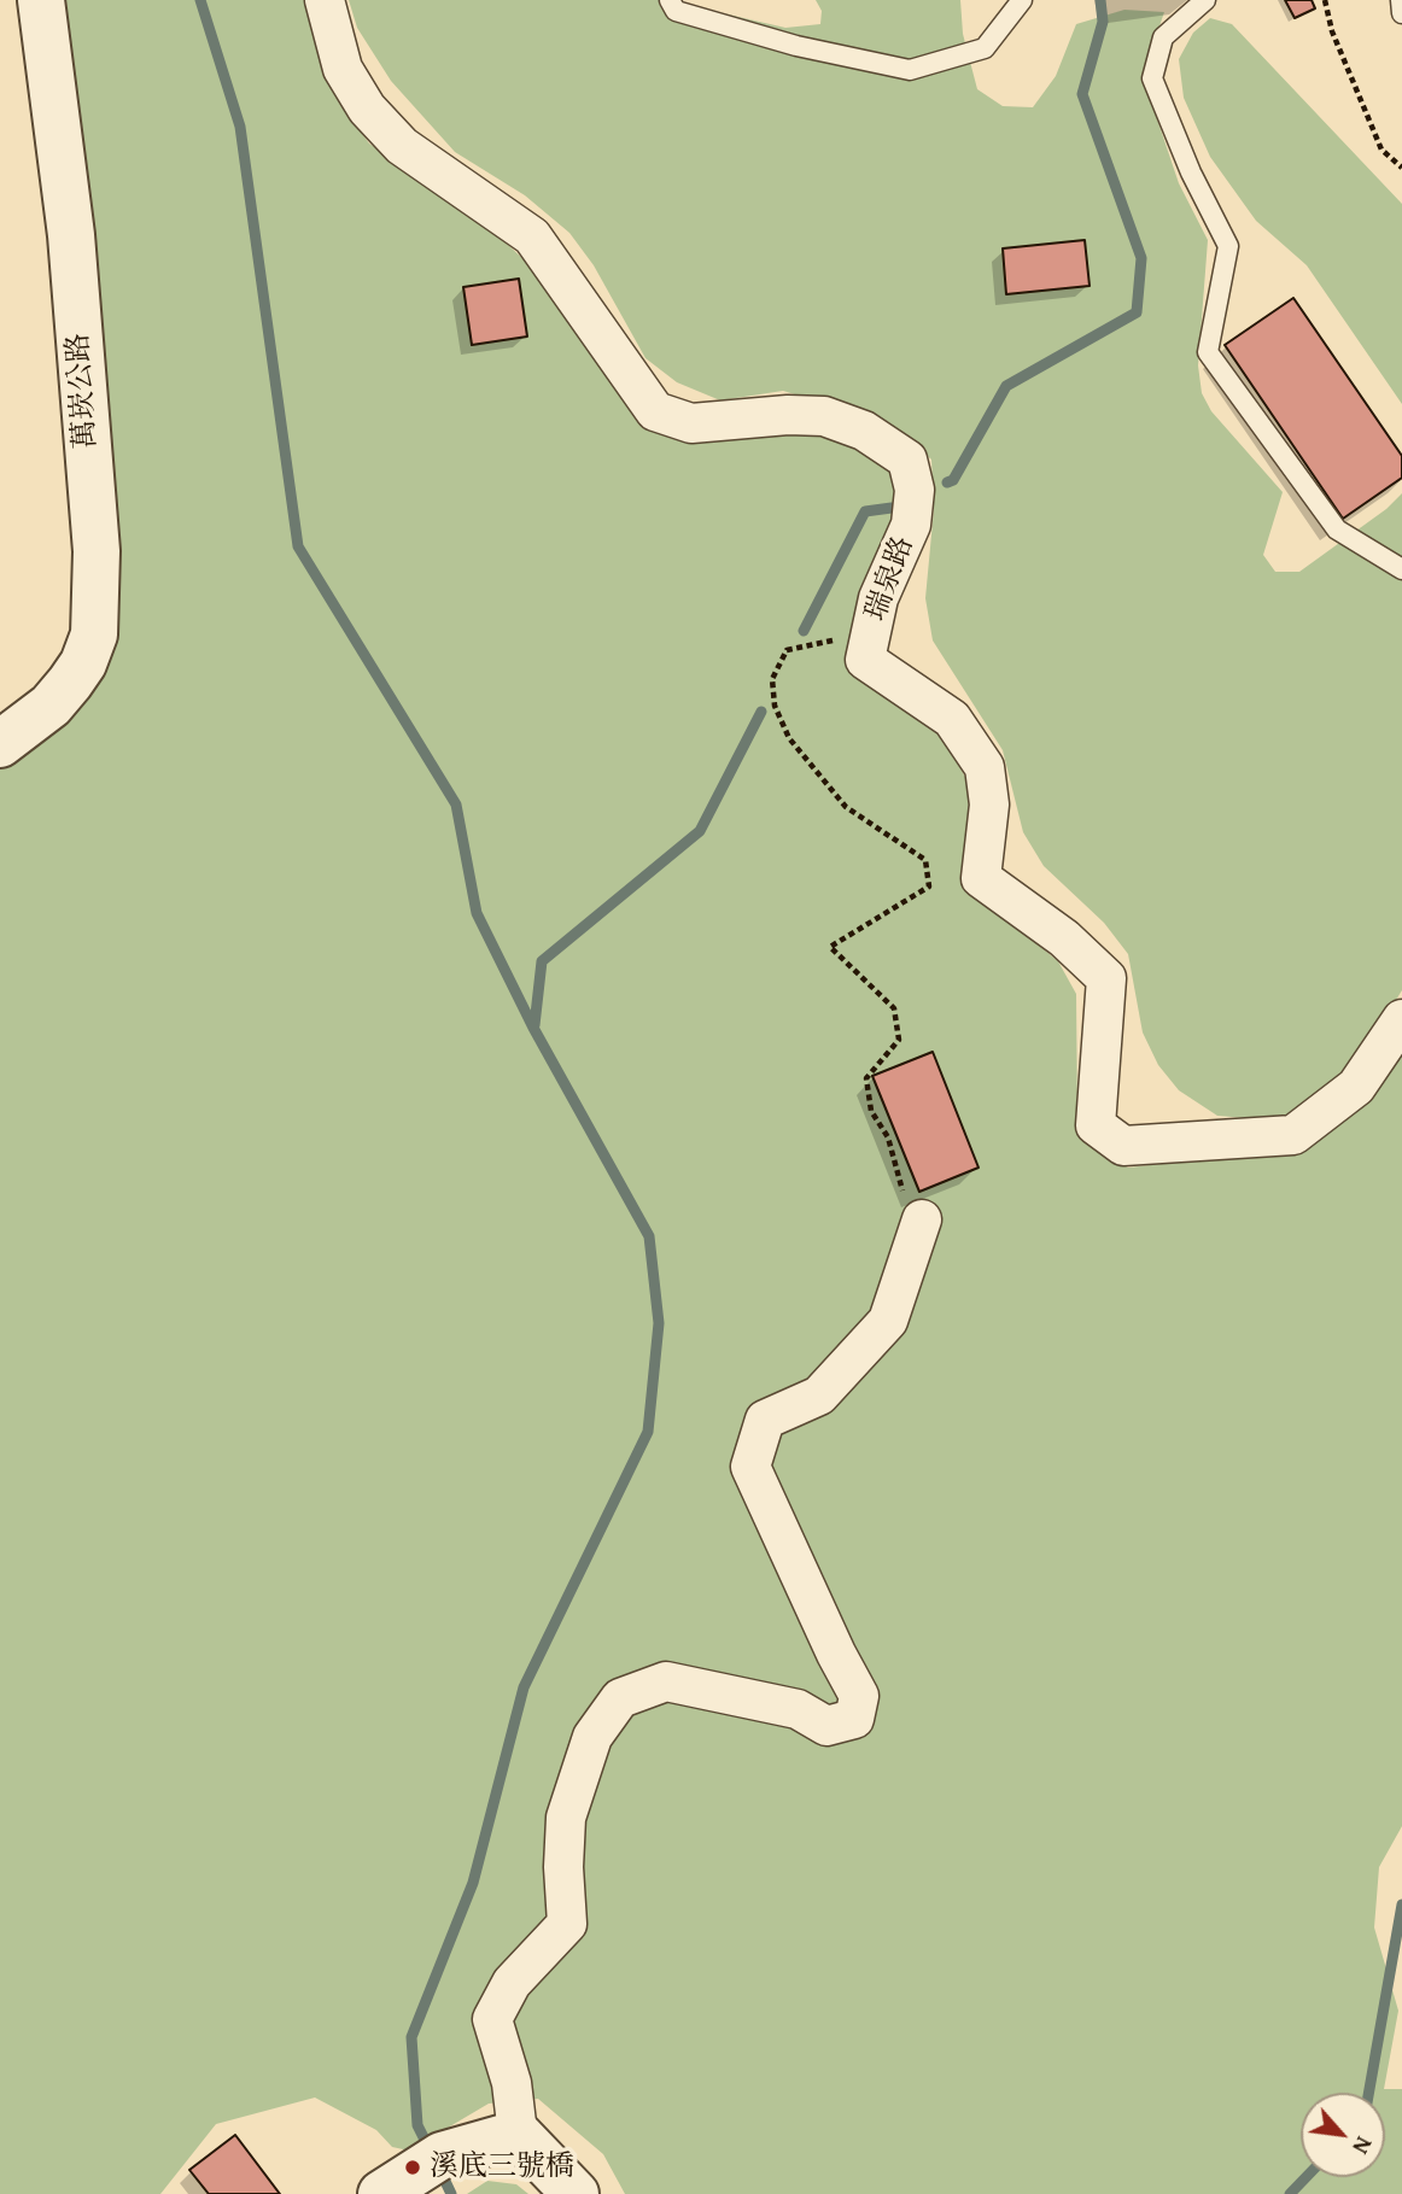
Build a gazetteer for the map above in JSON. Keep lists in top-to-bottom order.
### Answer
{
  "streets": {
    "street": ["萬崁公路", "瑞泉路"]
  },
  "places": ["溪底三號橋"],
  "north": "bottom right"
}
